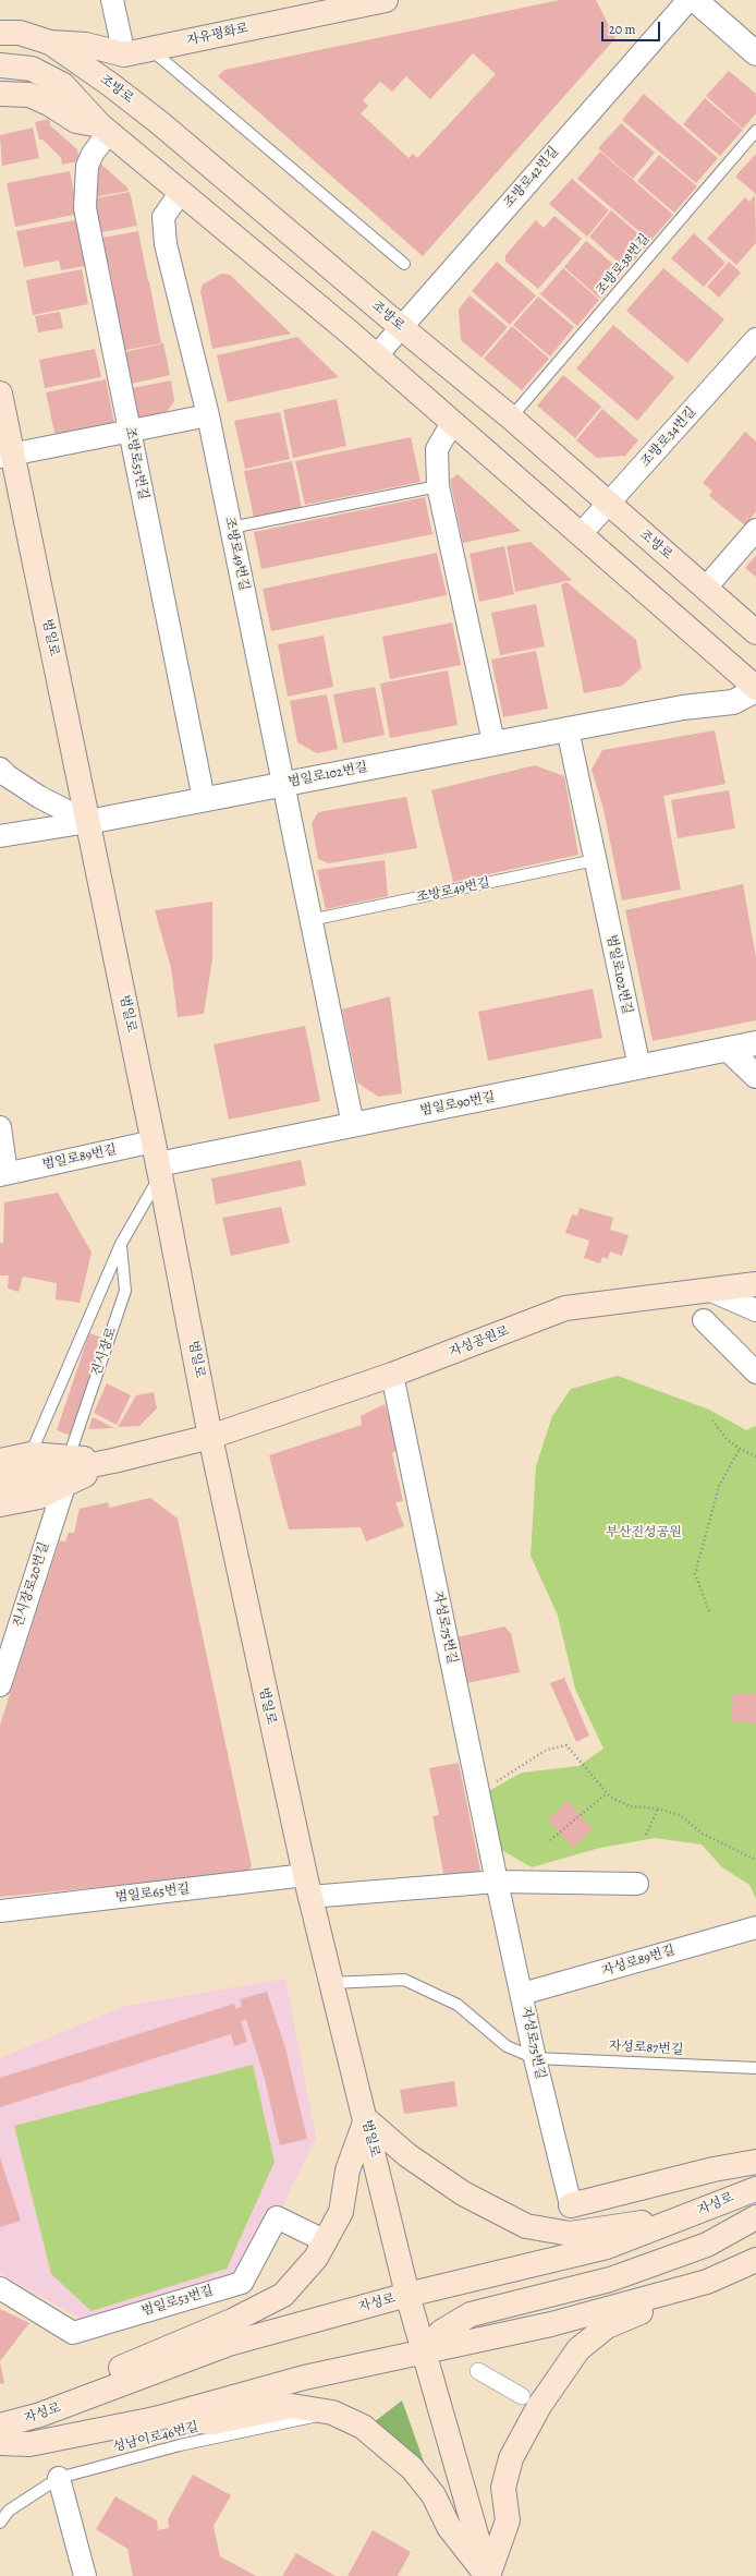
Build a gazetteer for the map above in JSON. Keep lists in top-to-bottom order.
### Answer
{
  "streets": {
    "main road": [
      "자유평화로",
      "조방로",
      "범일로",
      "자성공원로",
      "자성로"
    ],
    "street": [
      "조방로42번길",
      "조방로34번길",
      "조방로53번길",
      "조방로49번길",
      "범일로102번길",
      "범일로90번길",
      "범일로89번길",
      "진시장로20번길",
      "자성로75번길",
      "범일로65번길",
      "자성로89번길",
      "범일로53번길"
    ],
    "lane": [
      "조방로38번길",
      "진시장로",
      "자성로87번길",
      "성남이로46번길"
    ]
  },
  "crossings": [
    ["자유평화로", "조방로"],
    ["조방로", "조방로42번길"],
    ["조방로", "조방로38번길"],
    ["조방로", "조방로34번길"],
    ["조방로53번길", "범일로102번길"],
    ["조방로49번길", "범일로102번길"],
    ["조방로49번길", "범일로90번길"],
    ["범일로", "범일로102번길"],
    ["범일로", "범일로90번길"],
    ["범일로", "범일로89번길"],
    ["범일로", "자성공원로"],
    ["범일로", "범일로65번길"],
    ["범일로", "자성로"],
    ["범일로102번길", "범일로90번길"],
    ["자성공원로", "자성로75번길"],
    ["자성로75번길", "자성로89번길"],
    ["자성로75번길", "자성로87번길"]
  ],
  "parks": ["부산진성공원"],
  "scale_bar": "20 m"
}
